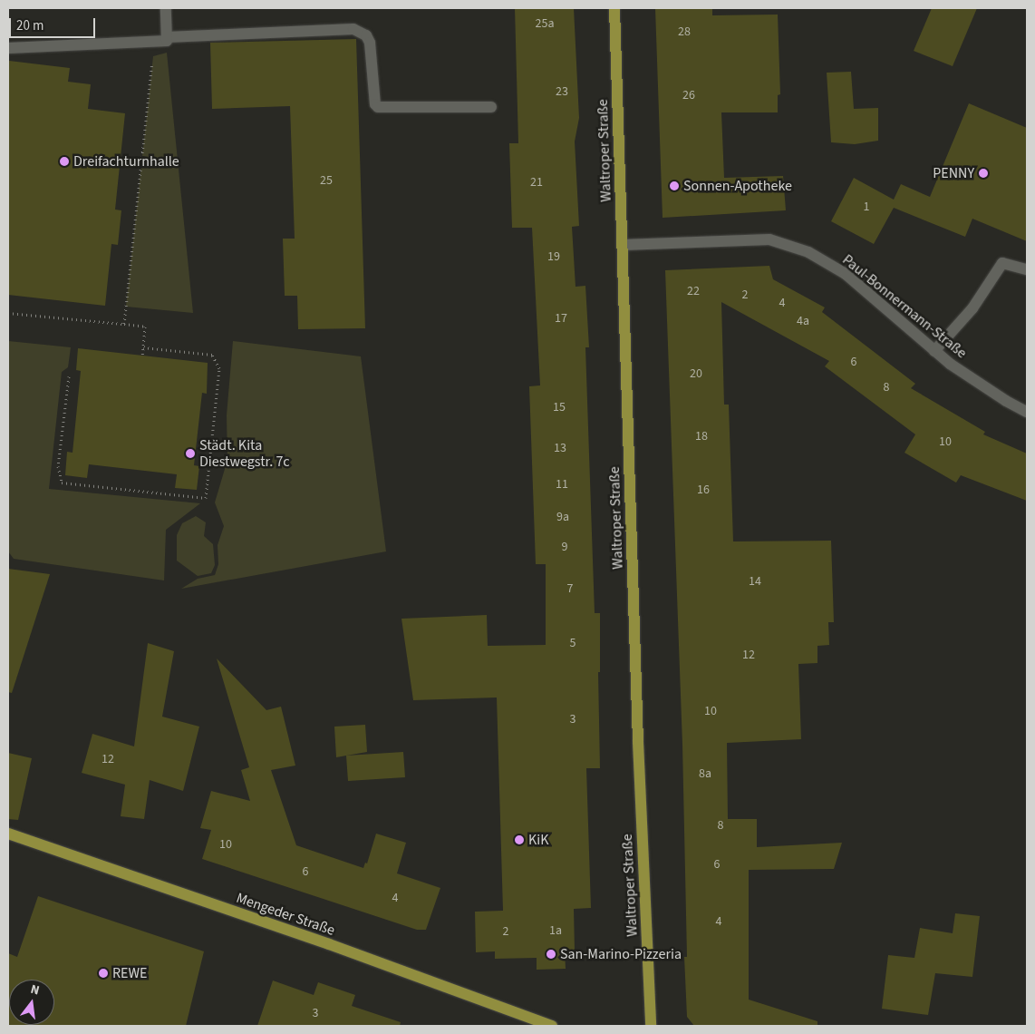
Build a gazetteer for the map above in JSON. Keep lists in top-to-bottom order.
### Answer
{
  "streets": {
    "main road": ["Waltroper Straße", "Mengeder Straße"],
    "street": ["Paul-Bonnermann-Straße"]
  },
  "crossings": [
    ["Waltroper Straße", "Paul-Bonnermann-Straße"]
  ],
  "places": [
    "Dreifachturnhalle",
    "PENNY",
    "Sonnen-Apotheke",
    "Städt. Kita Diestwegstr. 7c",
    "KiK",
    "San-Marino-Pizzeria",
    "REWE"
  ],
  "house_numbers": [
    "25a",
    "28",
    "23",
    "26",
    "25",
    "21",
    "1",
    "19",
    "22",
    "2",
    "4",
    "17",
    "4a",
    "6",
    "20",
    "8",
    "15",
    "18",
    "10",
    "13",
    "11",
    "16",
    "9a",
    "9",
    "14",
    "7",
    "5",
    "12",
    "10",
    "3",
    "12",
    "8a",
    "8",
    "10",
    "6",
    "6",
    "4",
    "4",
    "1a",
    "2",
    "3"
  ],
  "scale_bar": "20 m",
  "north": "top"
}
